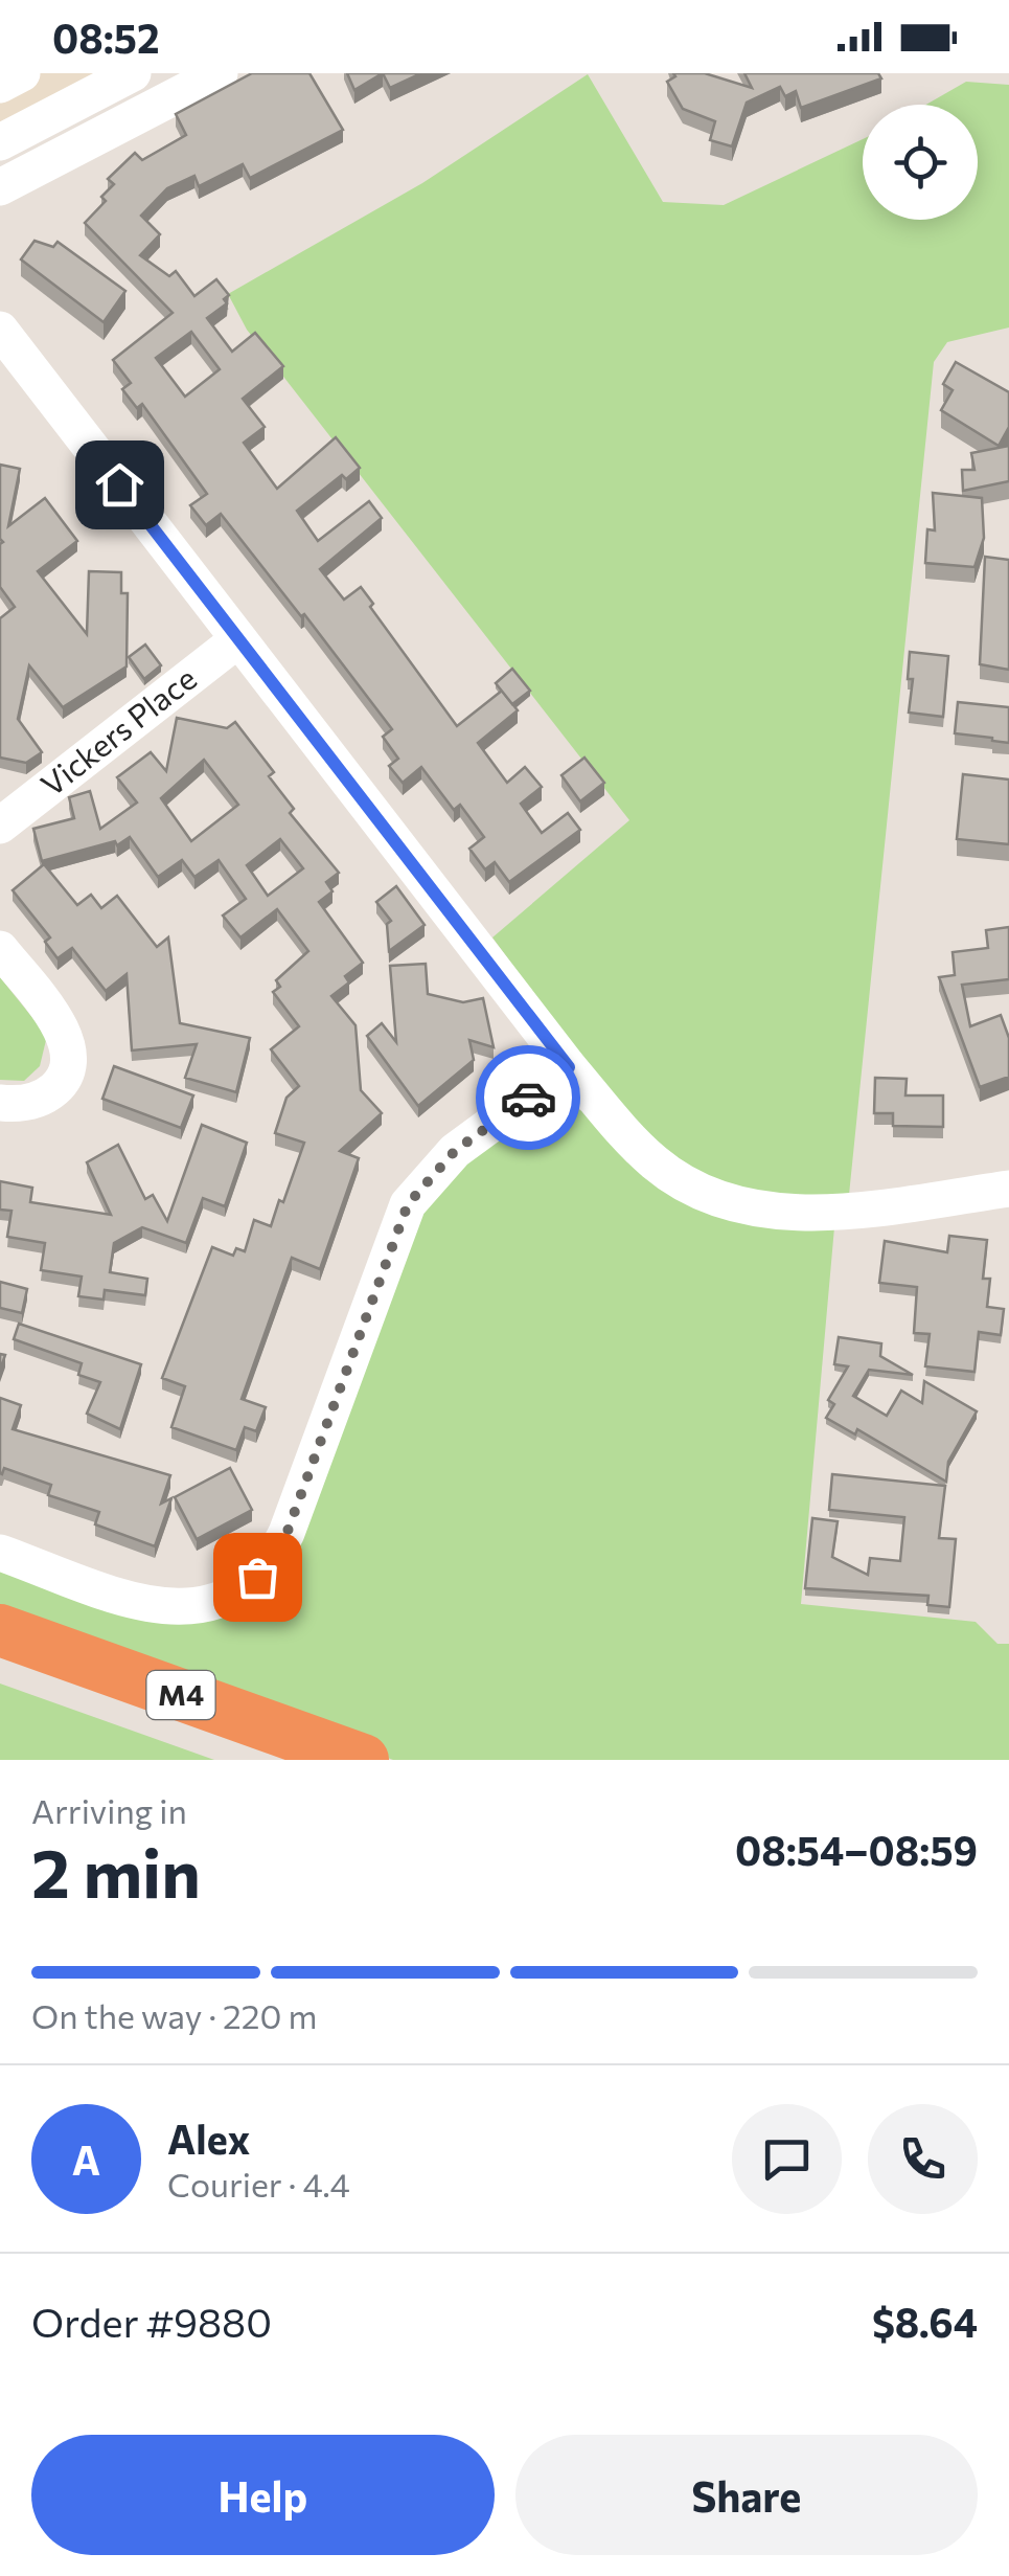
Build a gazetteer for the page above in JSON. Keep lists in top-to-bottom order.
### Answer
{
  "streets": {
    "highway": ["M4"],
    "street": ["Vickers Place"]
  },
  "page": {
    "status": "08:52",
    "heading": ["2 min", "Arriving in", "08:54–08:59"],
    "panel": [
      "Alex",
      "Courier · 4.4",
      "Order #9880",
      "$8.64"
    ],
    "bar": "On the way · 220 m",
    "round": "A",
    "buttons": ["Help", "Share"]
  }
}
